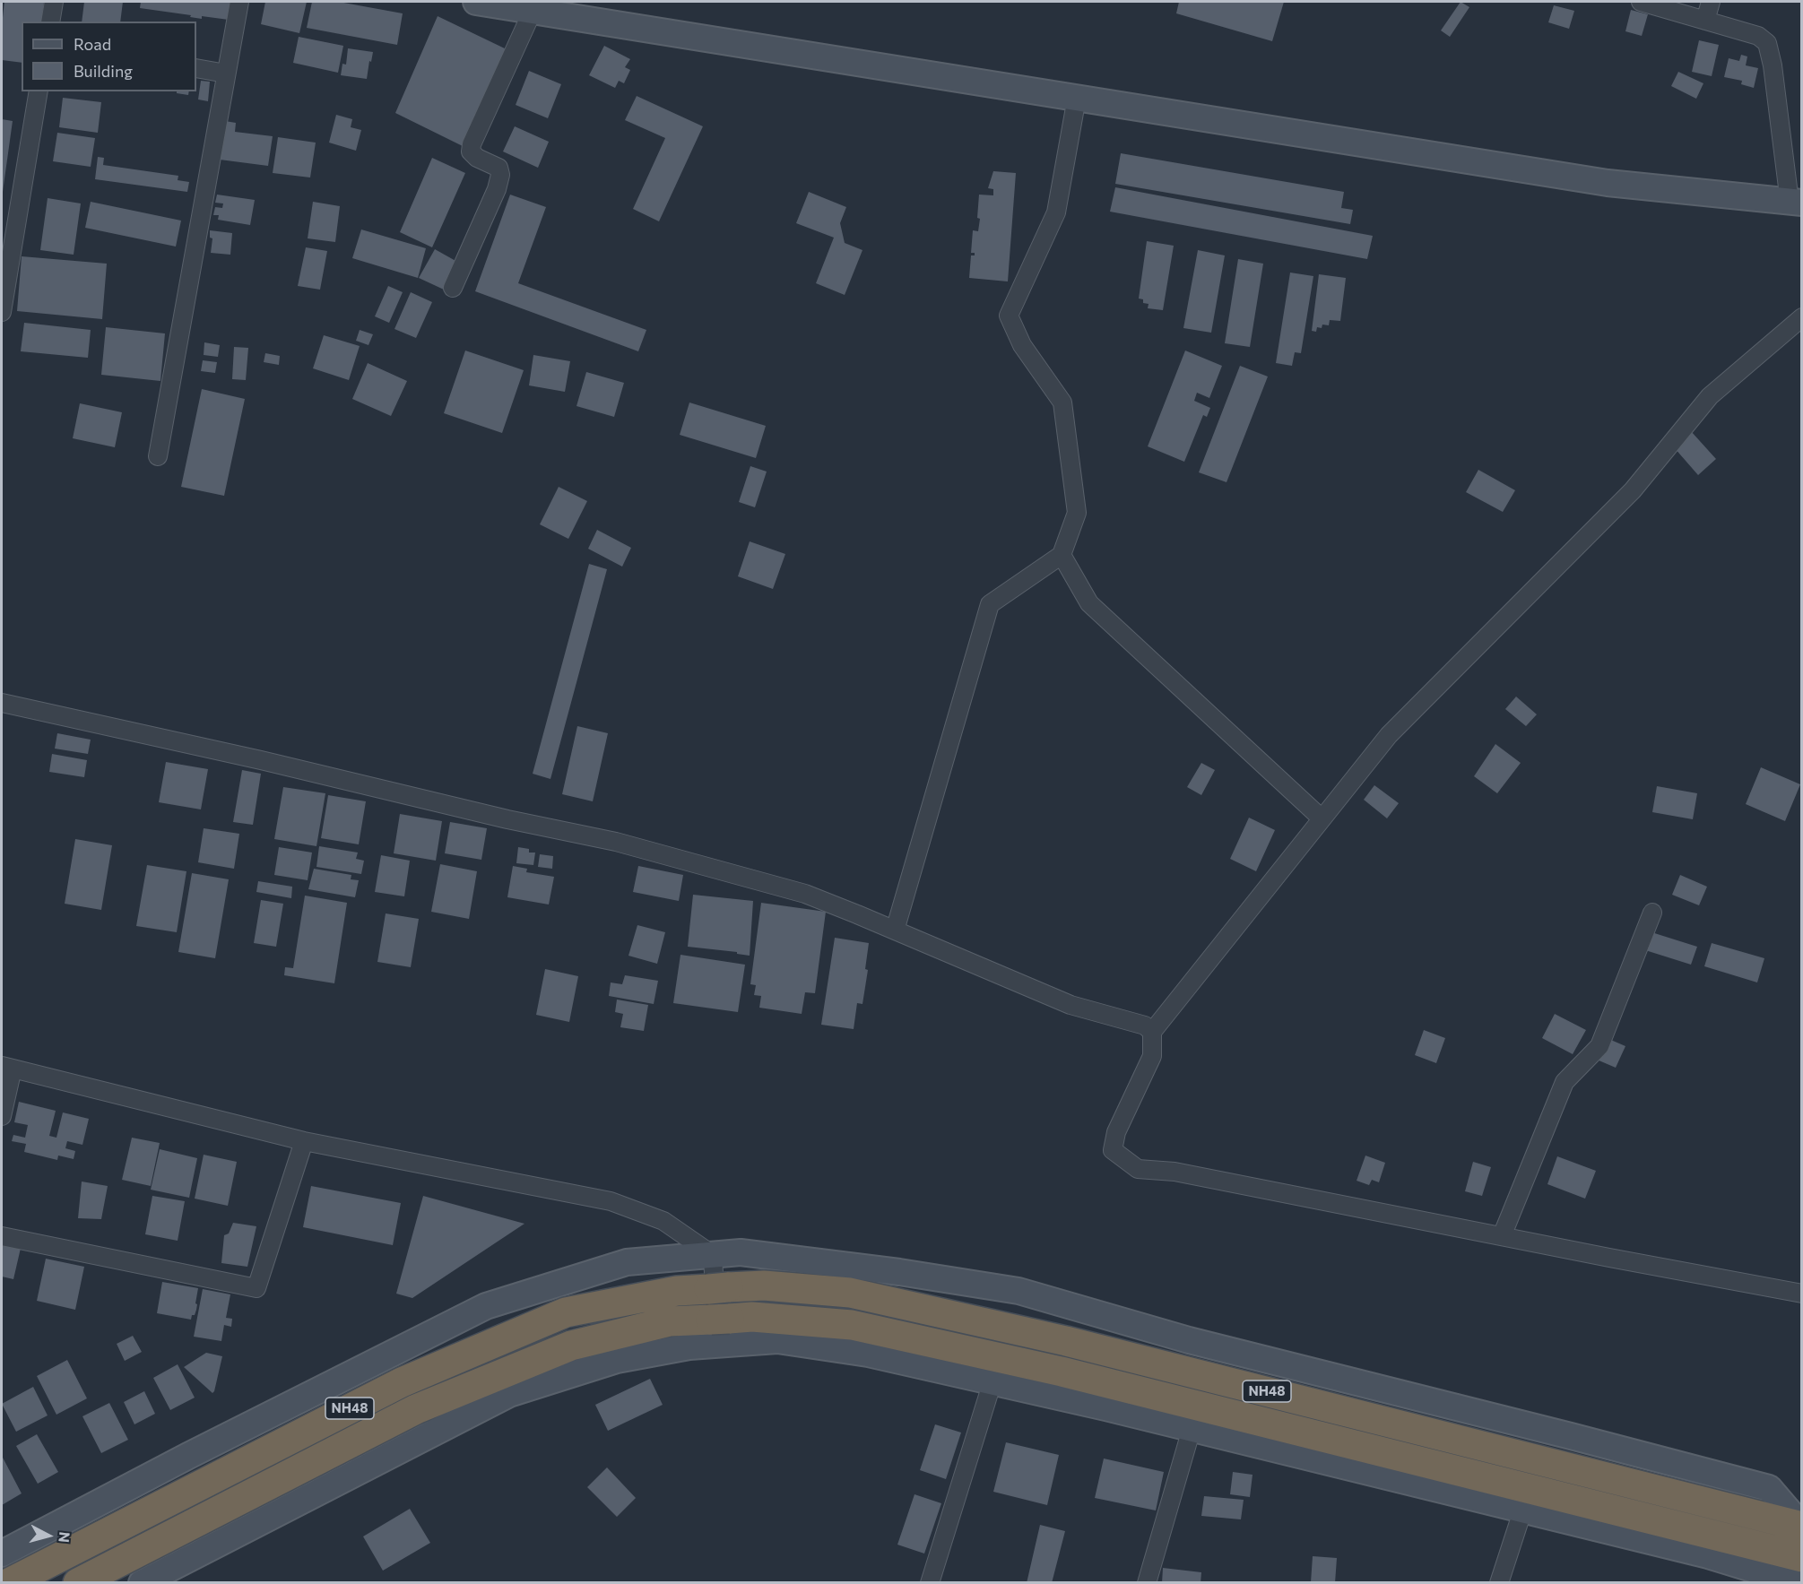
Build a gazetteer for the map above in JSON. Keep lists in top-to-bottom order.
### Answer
{
  "streets": {
    "highway": ["NH48"]
  },
  "legend": ["Road", "Building"],
  "north": "right"
}
